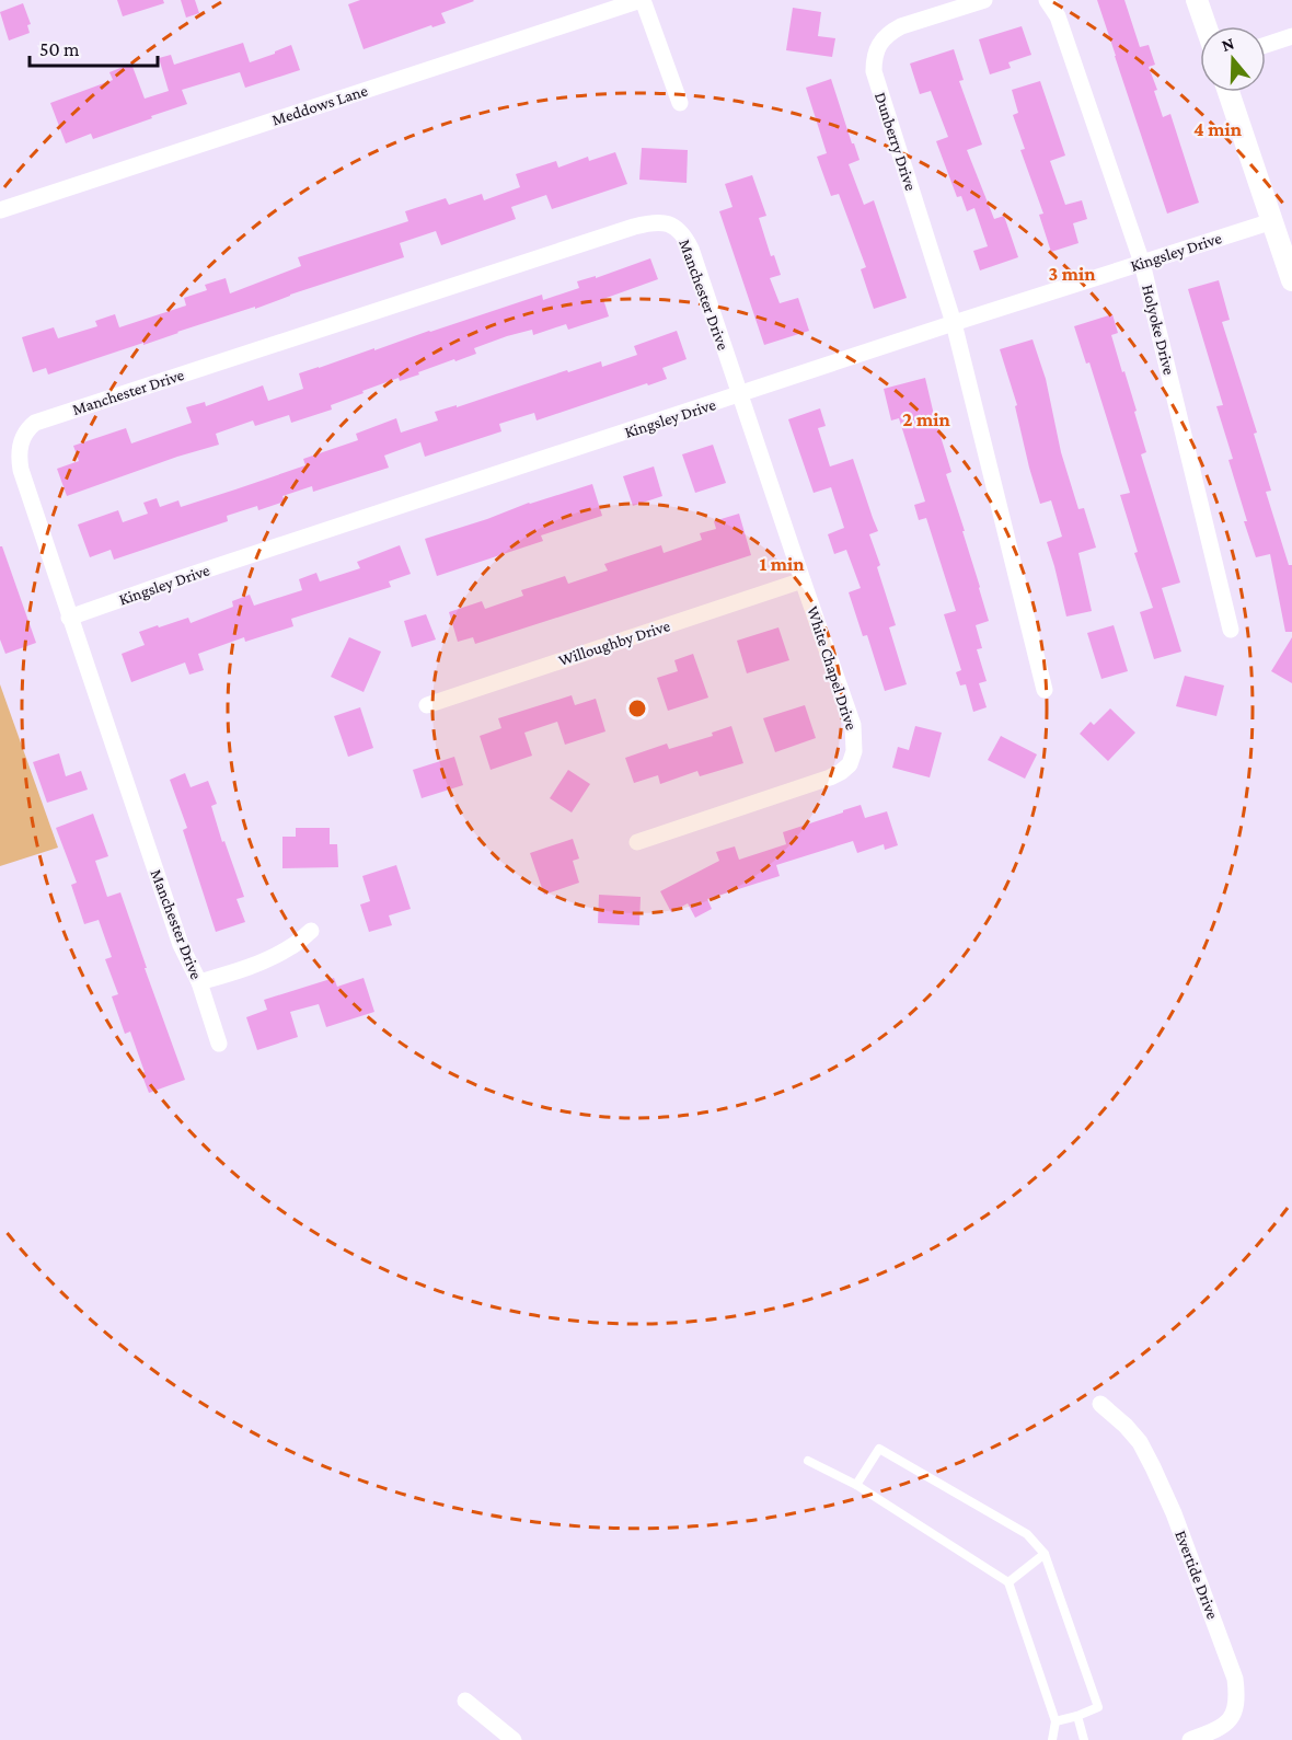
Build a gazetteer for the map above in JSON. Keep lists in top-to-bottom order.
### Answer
{
  "streets": {
    "street": [
      "Meddows Lane",
      "Dunberry Drive",
      "Kingsley Drive",
      "Manchester Drive",
      "Holyoke Drive",
      "Willoughby Drive",
      "White Chapel Drive",
      "Evertide Drive"
    ]
  },
  "crossings": [
    ["Dunberry Drive", "Kingsley Drive"],
    ["Kingsley Drive", "Manchester Drive"],
    ["Kingsley Drive", "Holyoke Drive"],
    ["Kingsley Drive", "White Chapel Drive"],
    ["Manchester Drive", "White Chapel Drive"],
    ["Willoughby Drive", "White Chapel Drive"]
  ],
  "scale_bar": "50 m",
  "north": "top",
  "rings": [
    "4 min",
    "3 min",
    "2 min",
    "1 min"
  ]
}
